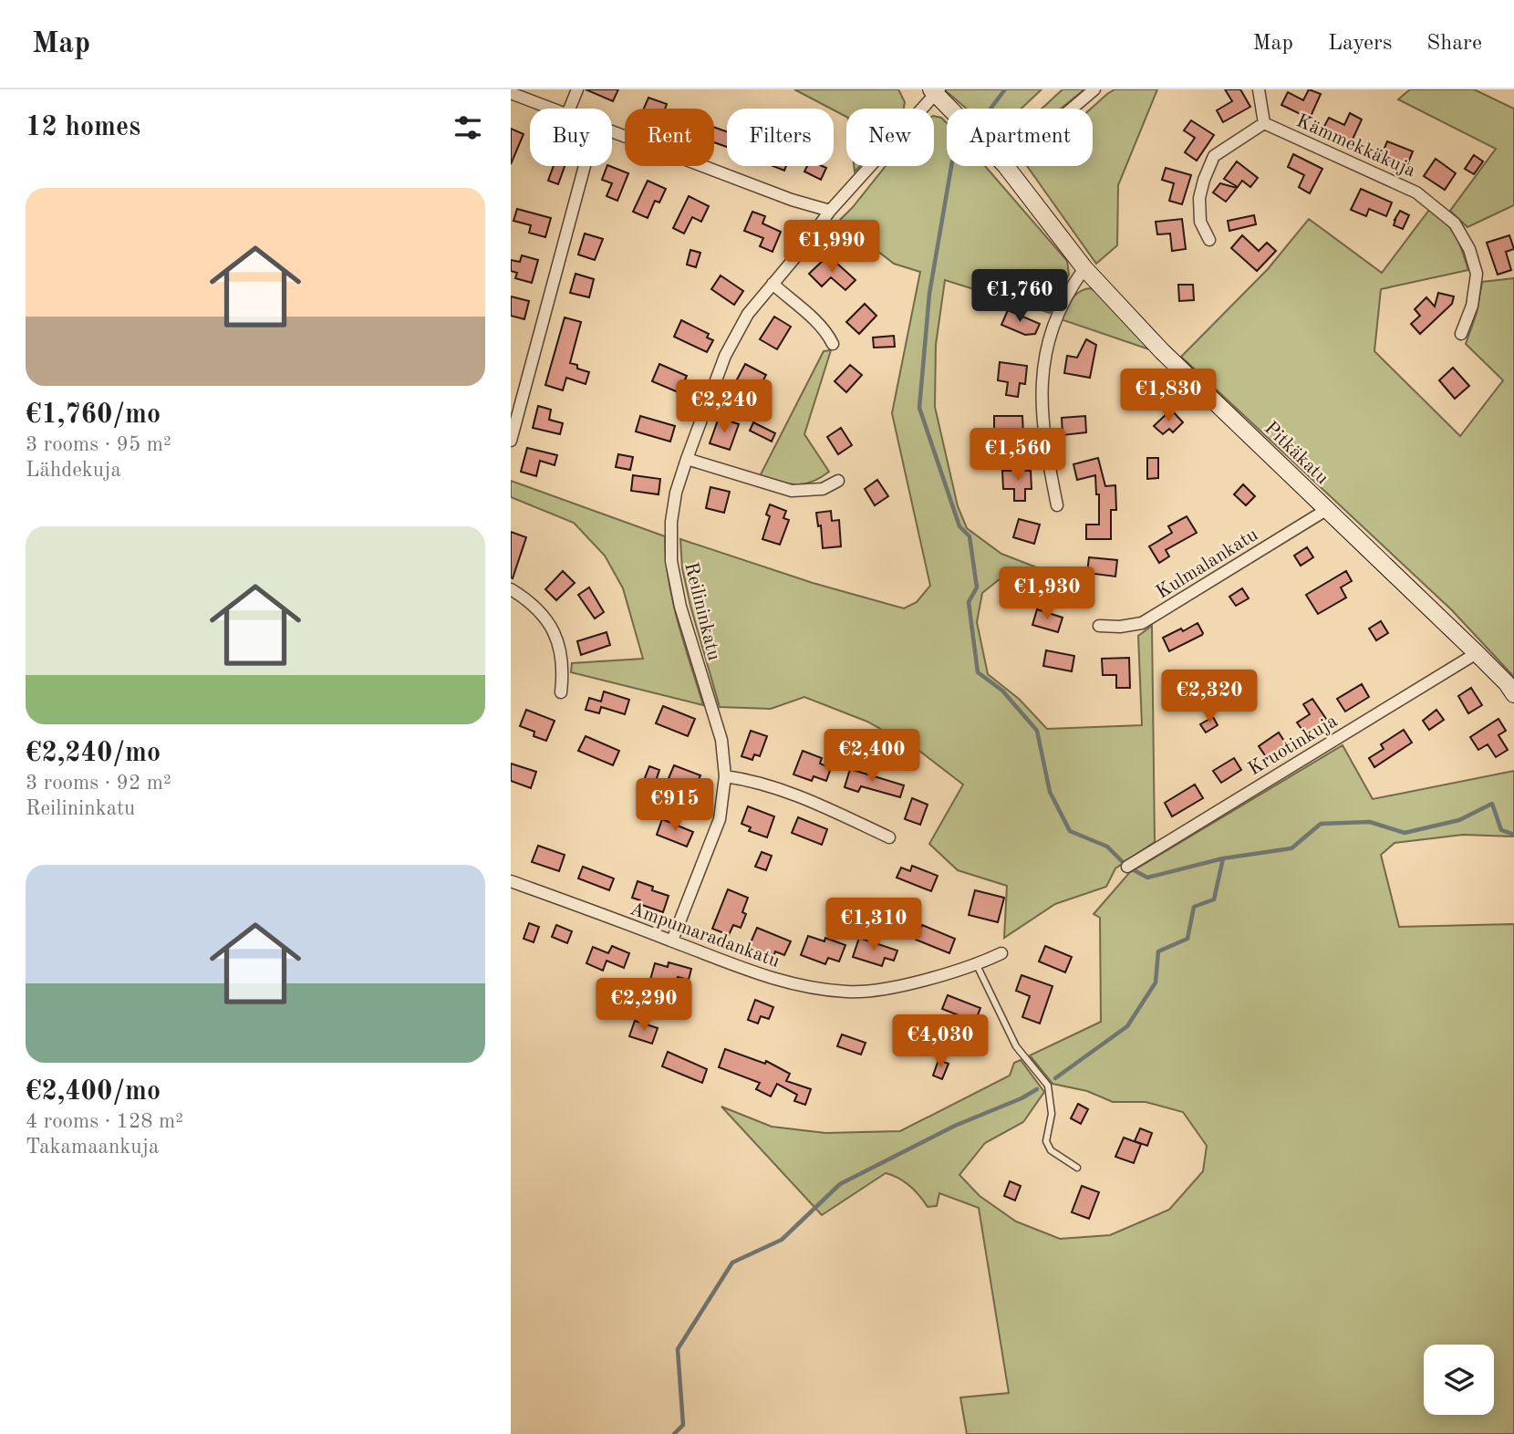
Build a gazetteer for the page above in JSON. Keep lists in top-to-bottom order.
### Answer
{
  "streets": {
    "street": [
      "Kämmekkäkuja",
      "Pitkäkatu",
      "Kulmalankatu",
      "Reilininkatu",
      "Kruotinkuja",
      "Ampumaradankatu"
    ]
  },
  "crossings": [
    ["Pitkäkatu", "Kulmalankatu"],
    ["Pitkäkatu", "Reilininkatu"],
    ["Pitkäkatu", "Kruotinkuja"],
    ["Reilininkatu", "Ampumaradankatu"]
  ],
  "page": {
    "header": "Map",
    "nav": ["Map", "Layers", "Share"],
    "heading": "12 homes",
    "chip": [
      "Buy",
      "Rent",
      "Filters",
      "New",
      "Apartment"
    ],
    "list": [
      {
        "name": "€1,760/mo",
        "note": "3 rooms · 95 m² · Lähdekuja"
      },
      {
        "name": "€2,240/mo",
        "note": "3 rooms · 92 m² · Reilininkatu"
      },
      {
        "name": "€2,400/mo",
        "note": "4 rooms · 128 m² · Takamaankuja"
      }
    ],
    "price": [
      "€1,990",
      "€1,760",
      "€1,830",
      "€2,240",
      "€1,560",
      "€1,930",
      "€2,320",
      "€2,400",
      "€915",
      "€1,310",
      "€2,290",
      "€4,030"
    ]
  }
}
